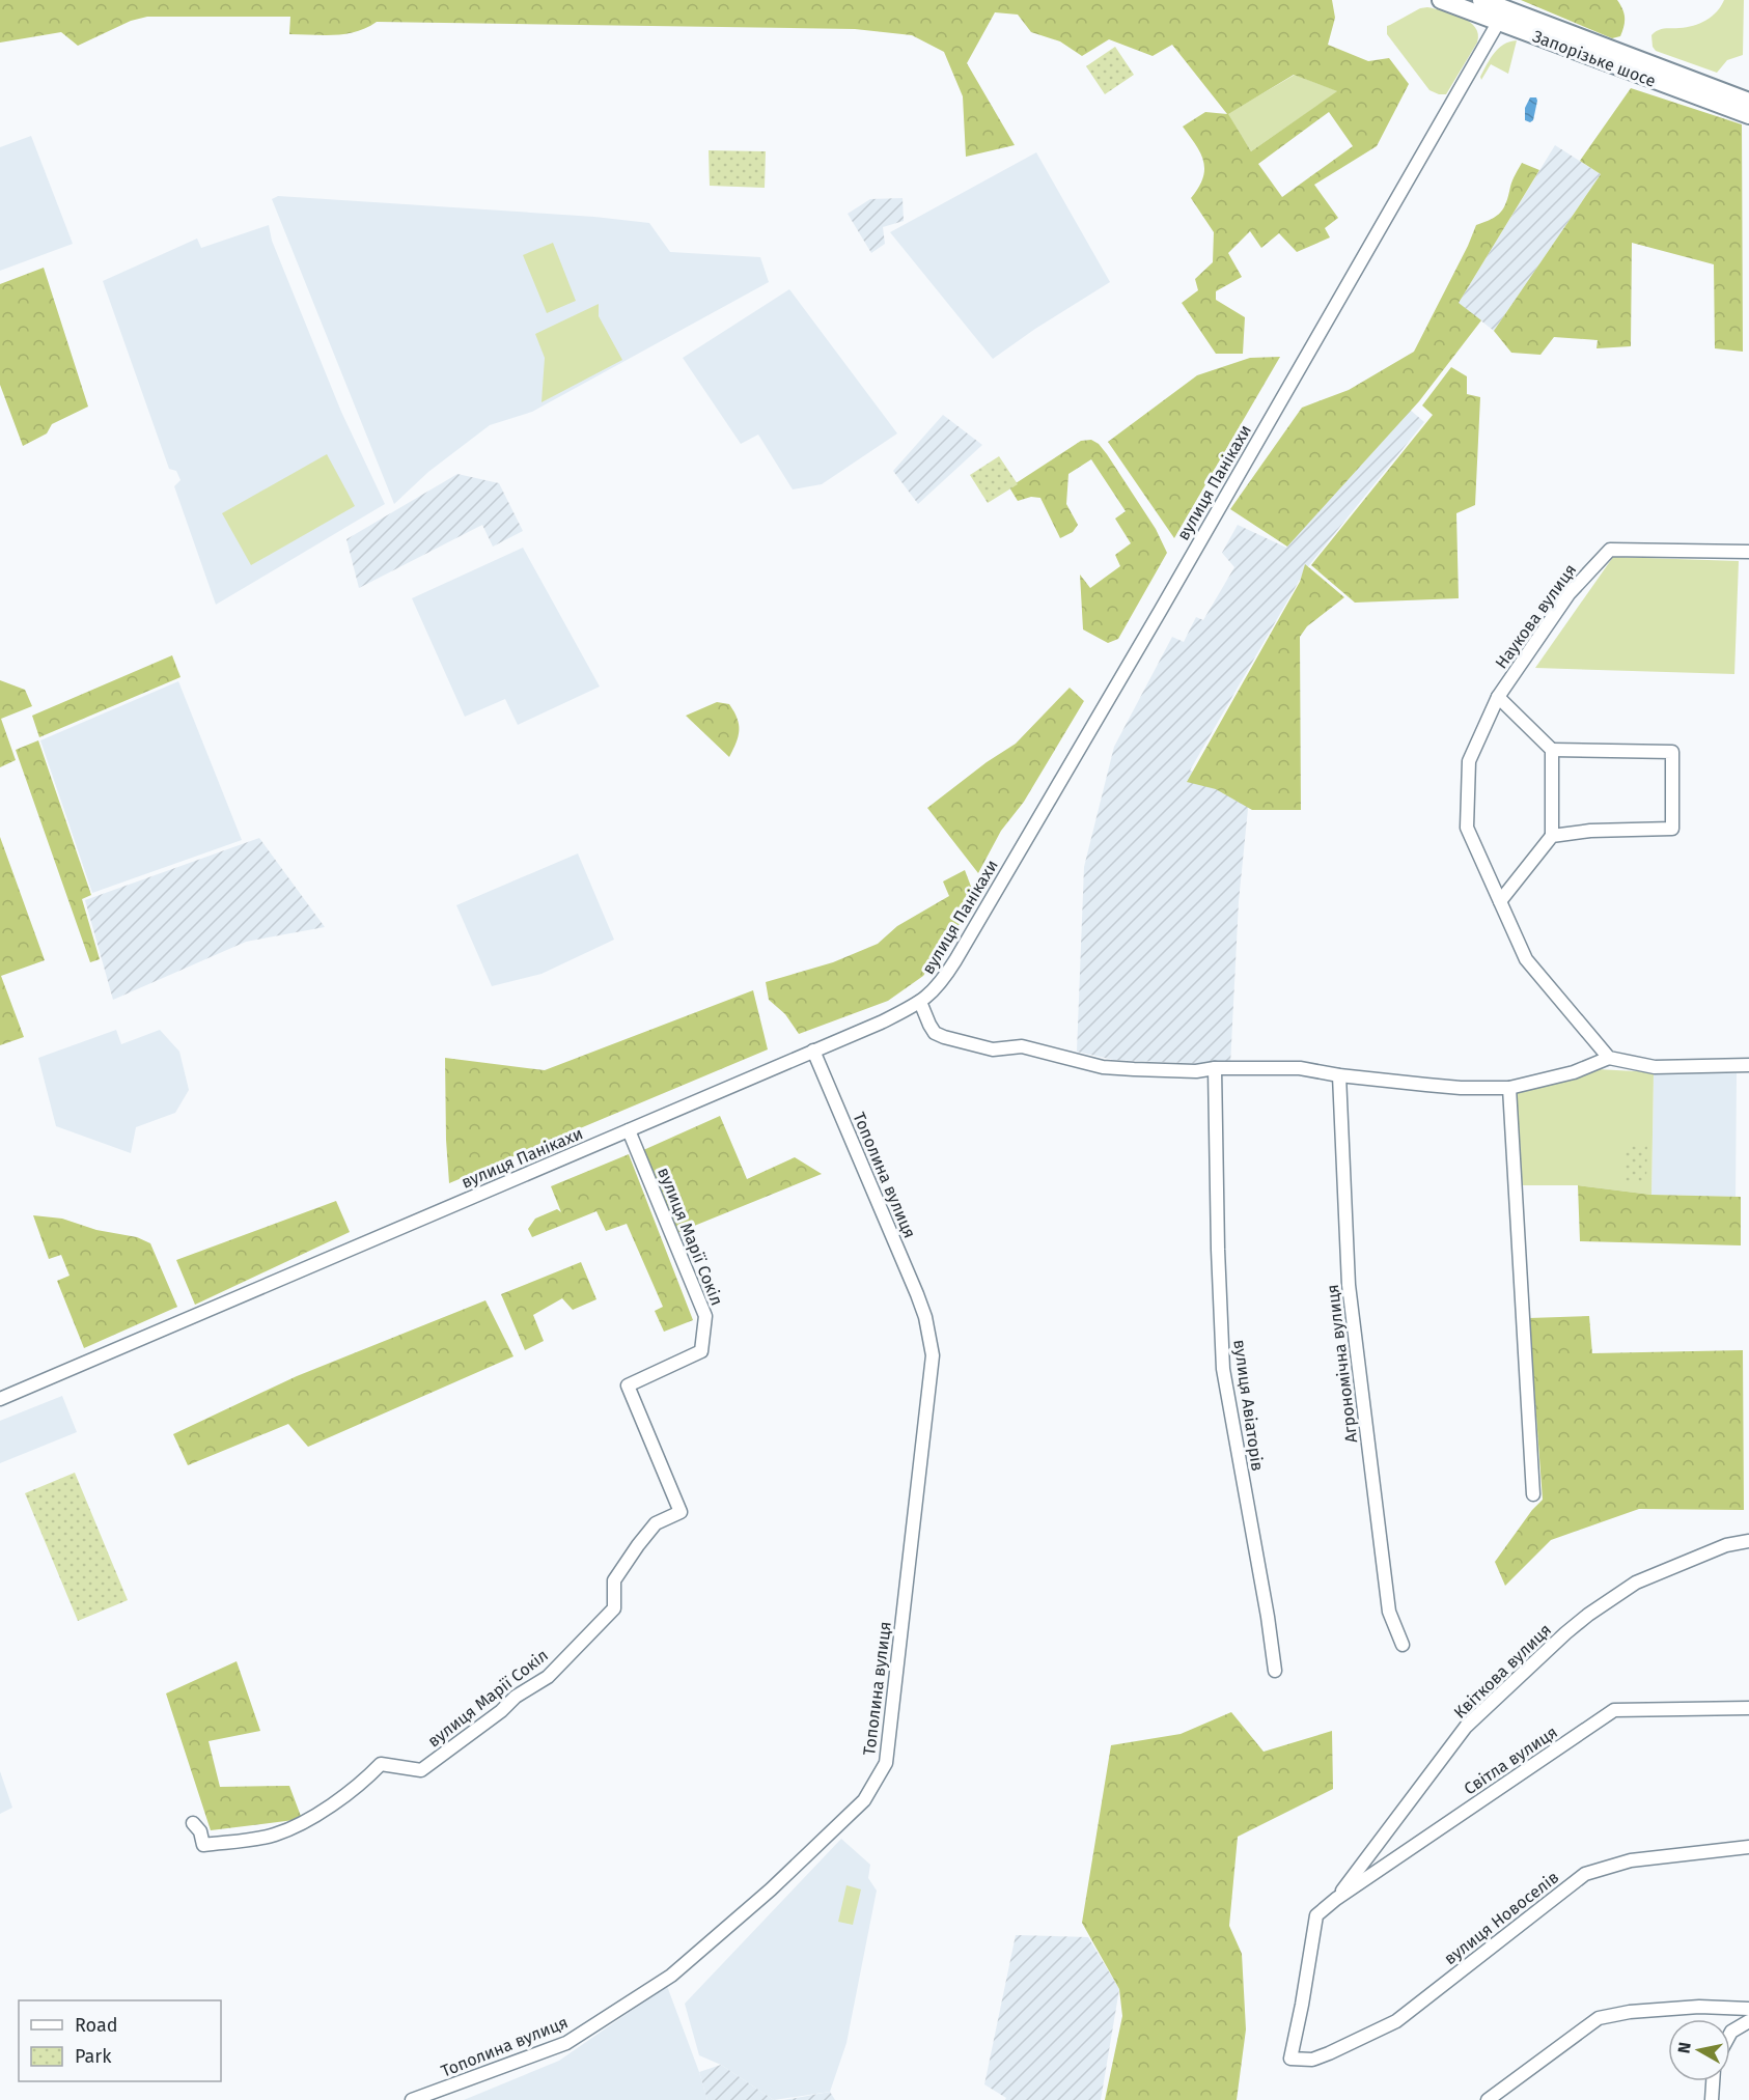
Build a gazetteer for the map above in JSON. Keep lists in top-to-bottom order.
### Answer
{
  "streets": {
    "main road": ["Запорізьке шосе"],
    "street": [
      "вулиця Панікахи",
      "Наукова вулиця",
      "Тополина вулиця",
      "вулиця Марії Сокіл",
      "Агрономічна вулиця",
      "вулиця Авіаторів",
      "Квіткова вулиця",
      "Світла вулиця",
      "вулиця Новоселів"
    ]
  },
  "crossings": [
    ["Запорізьке шосе", "вулиця Панікахи"],
    ["вулиця Панікахи", "Тополина вулиця"],
    ["вулиця Панікахи", "вулиця Марії Сокіл"],
    ["Квіткова вулиця", "Світла вулиця"],
    ["Світла вулиця", "вулиця Новоселів"]
  ],
  "legend": ["Road", "Park"],
  "north": "left"
}
